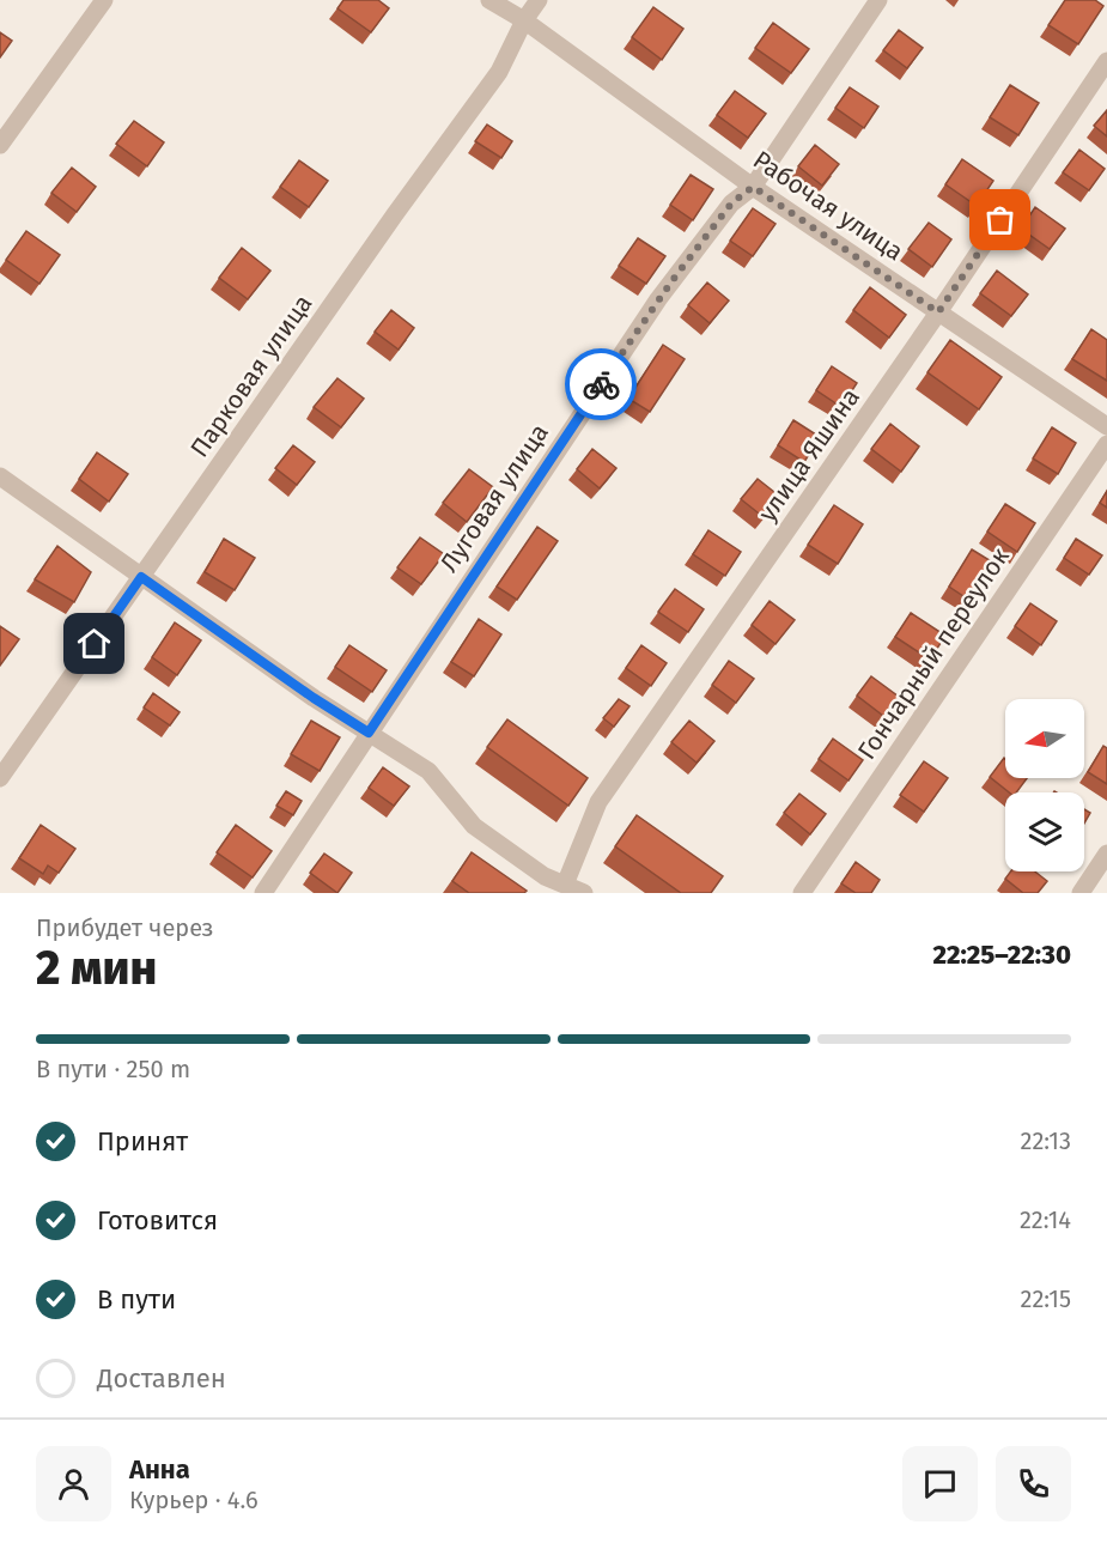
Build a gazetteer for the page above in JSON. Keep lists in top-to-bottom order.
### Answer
{
  "streets": {
    "street": [
      "Рабочая улица",
      "Парковая улица",
      "улица Яшина",
      "Луговая улица",
      "Гончарный переулок"
    ]
  },
  "crossings": [
    ["Рабочая улица", "Парковая улица"],
    ["Рабочая улица", "улица Яшина"],
    ["Рабочая улица", "Луговая улица"]
  ],
  "north": "left",
  "page": {
    "heading": ["2 мин", "Прибудет через", "22:25–22:30"],
    "panel": ["Анна", "Курьер · 4.6"],
    "bar": "В пути · 250 m",
    "list": [
      ["Принят", "22:13"],
      ["Готовится", "22:14"],
      ["В пути", "22:15"],
      "Доставлен"
    ]
  }
}
